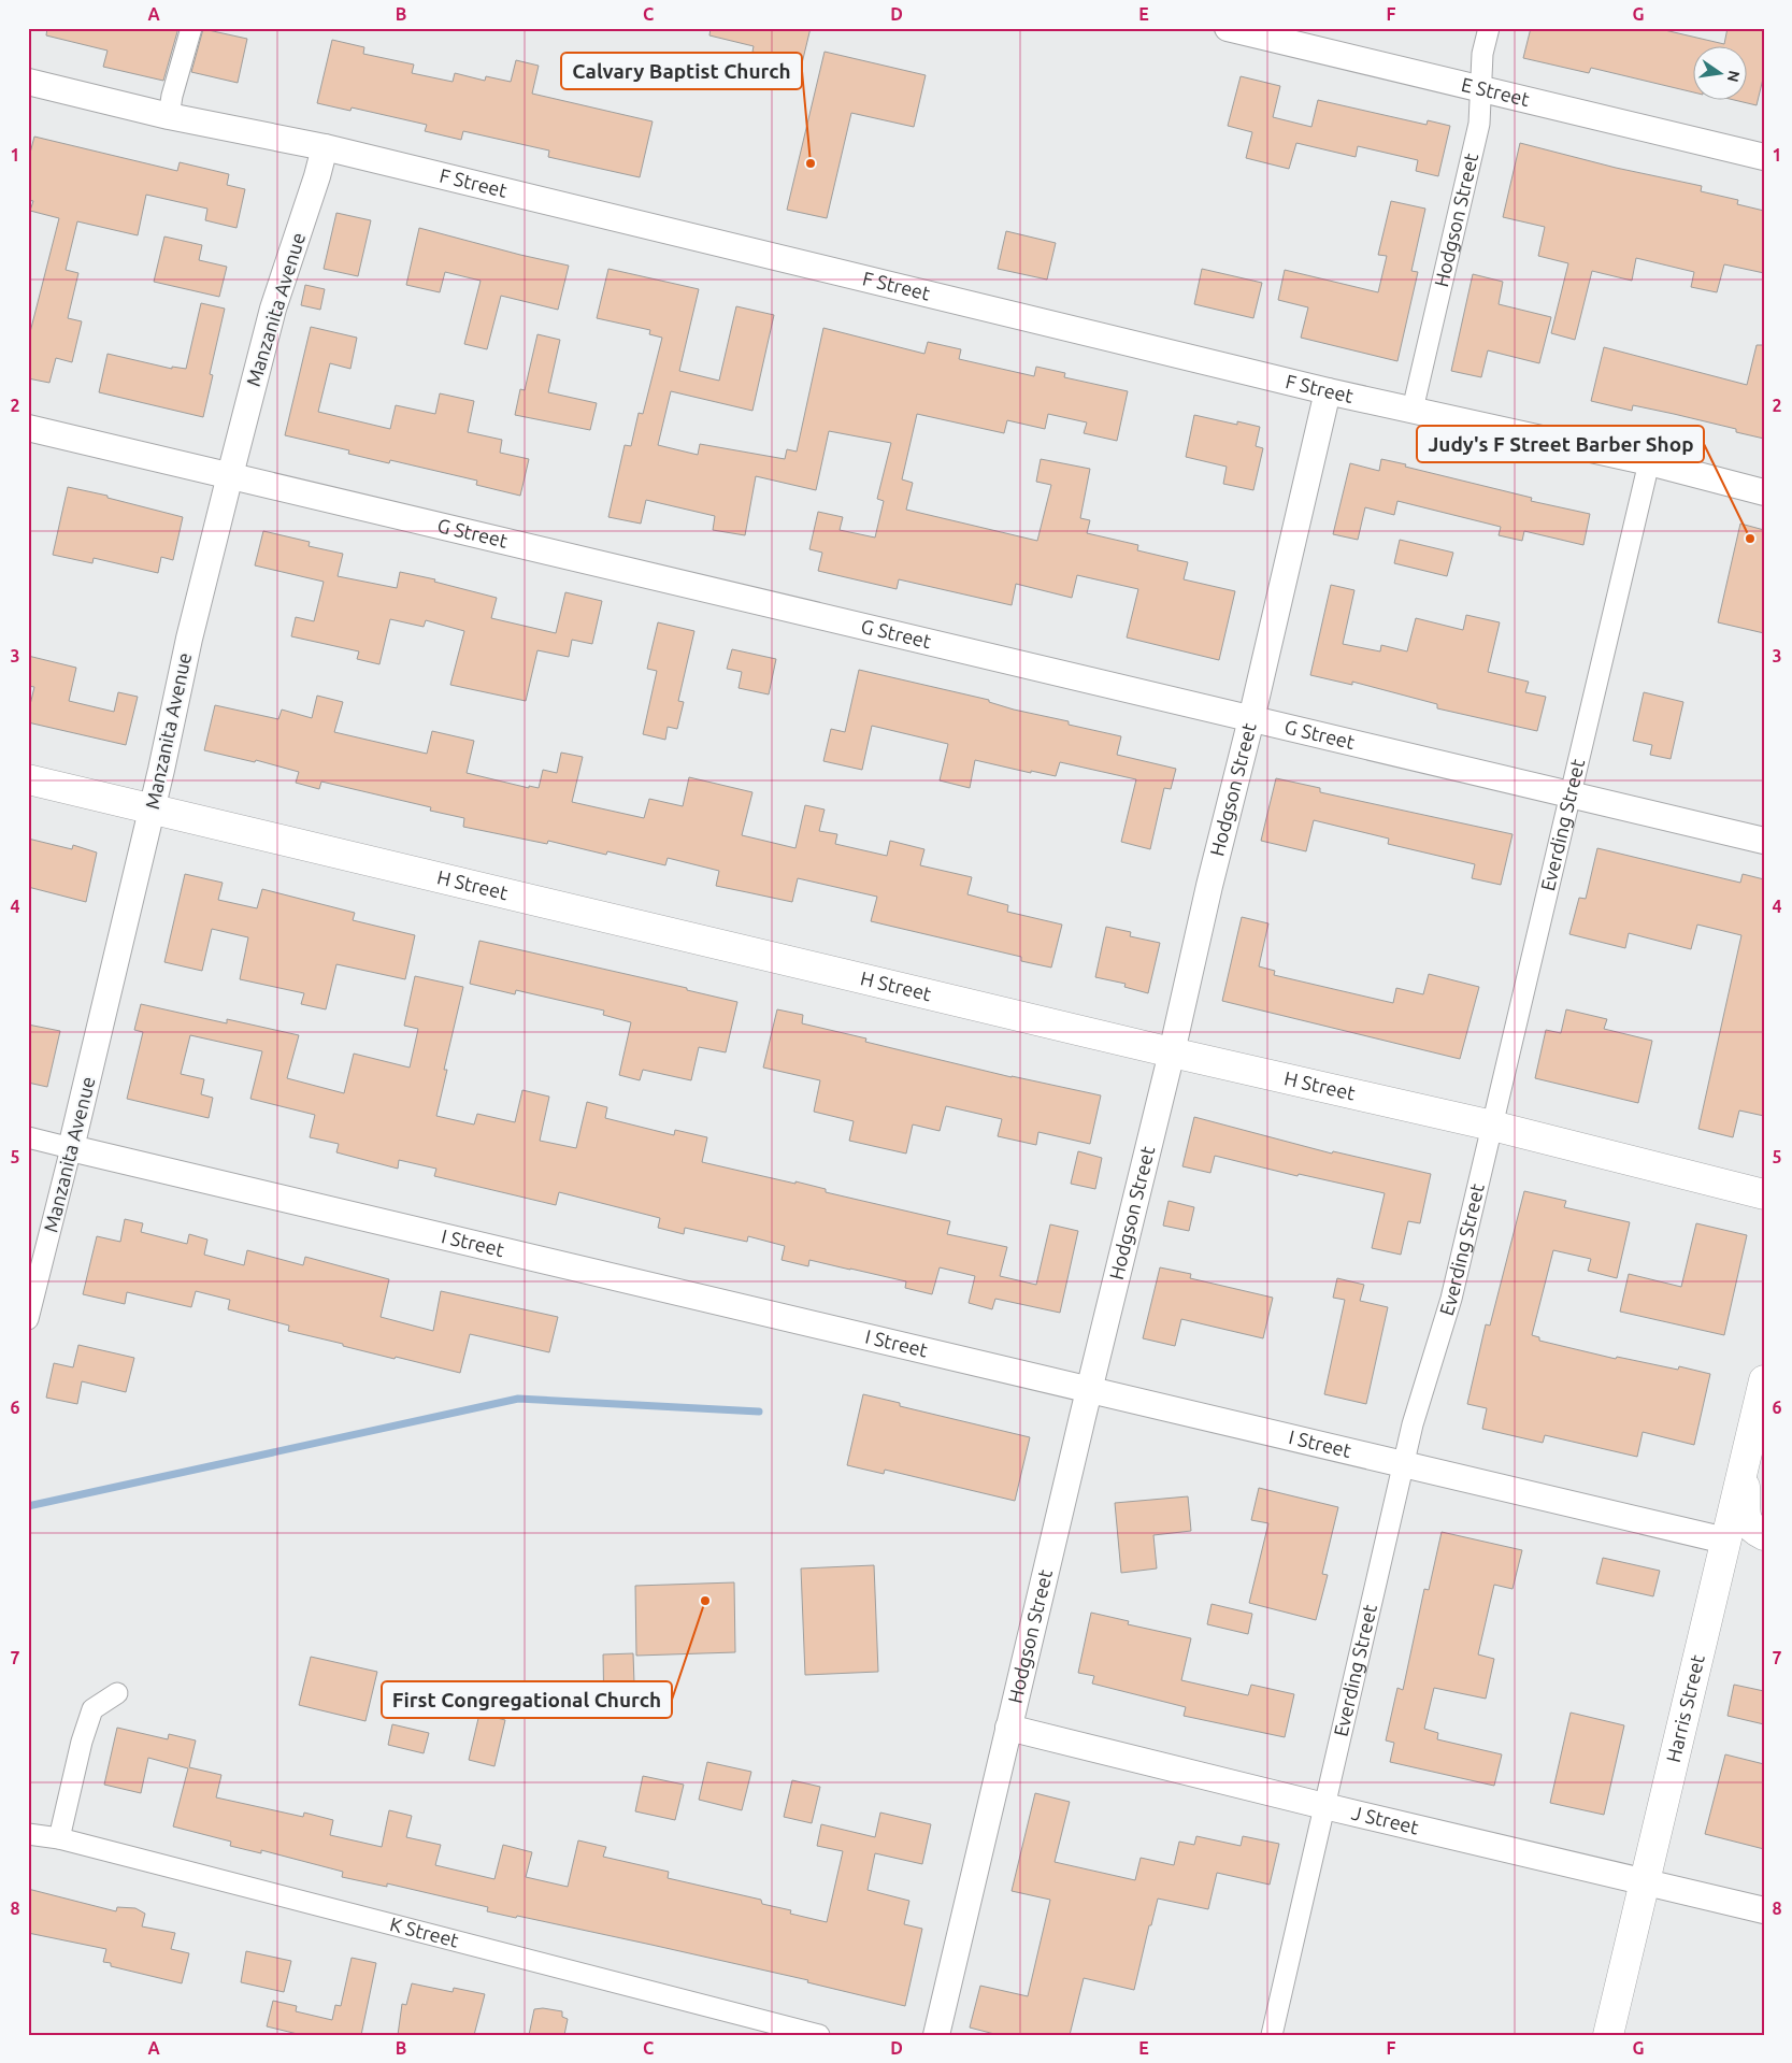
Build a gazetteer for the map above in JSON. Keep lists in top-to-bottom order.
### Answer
{
  "streets": {
    "main road": ["H Street", "I Street", "Harris Street"],
    "street": [
      "E Street",
      "F Street",
      "Hodgson Street",
      "Manzanita Avenue",
      "G Street",
      "Everding Street",
      "J Street",
      "K Street"
    ]
  },
  "crossings": [
    ["E Street", "Hodgson Street"],
    ["F Street", "Hodgson Street"],
    ["F Street", "Manzanita Avenue"],
    ["F Street", "Everding Street"],
    ["Hodgson Street", "G Street"],
    ["Hodgson Street", "H Street"],
    ["Hodgson Street", "I Street"],
    ["Hodgson Street", "J Street"],
    ["Manzanita Avenue", "G Street"],
    ["Manzanita Avenue", "H Street"],
    ["Manzanita Avenue", "I Street"],
    ["G Street", "Everding Street"],
    ["Everding Street", "H Street"],
    ["Everding Street", "I Street"],
    ["Everding Street", "J Street"],
    ["I Street", "Harris Street"],
    ["Harris Street", "J Street"]
  ],
  "places": ["Calvary Baptist Church", "Judy's F Street Barber Shop", "First Congregational Church"],
  "north": "right",
  "grid": {
    "columns": [
      "A",
      "B",
      "C",
      "D",
      "E",
      "F",
      "G"
    ],
    "rows": [
      "1",
      "2",
      "3",
      "4",
      "5",
      "6",
      "7",
      "8"
    ]
  }
}
